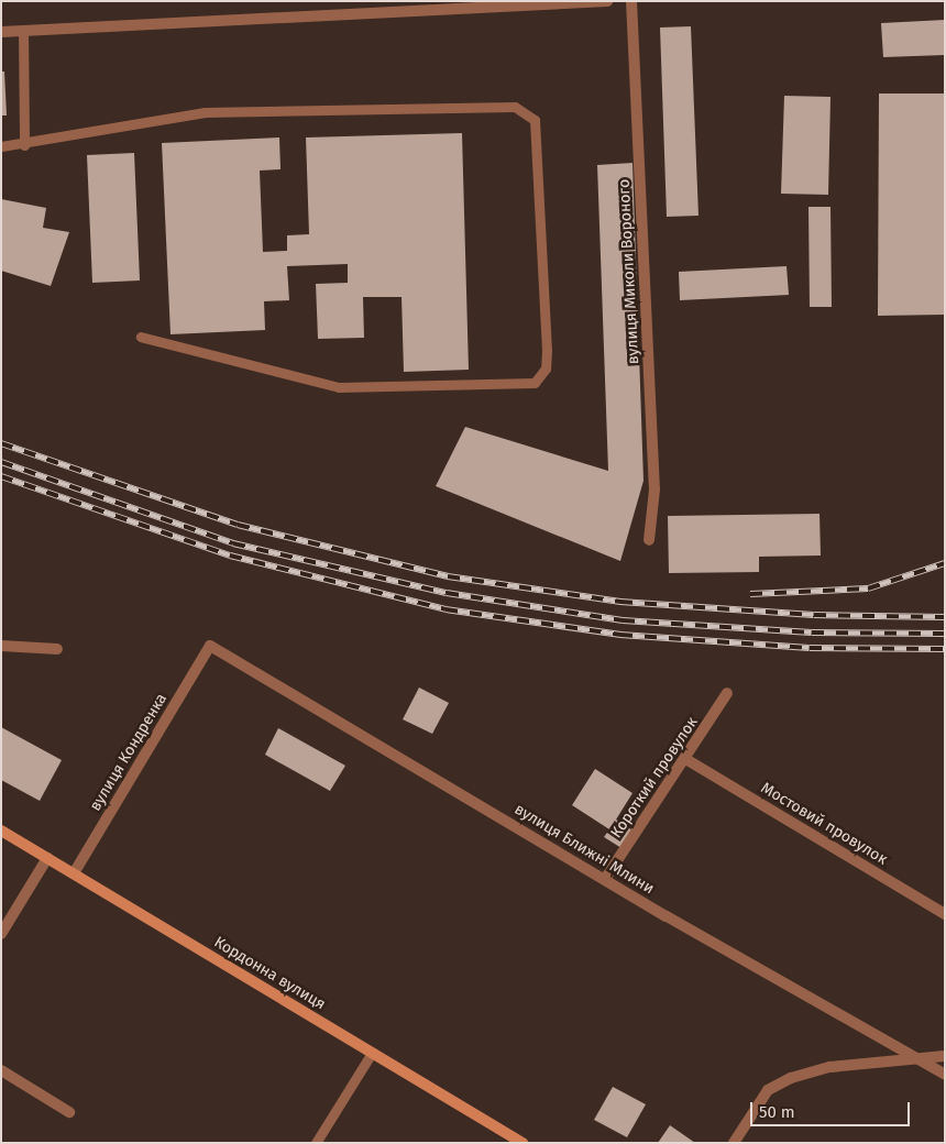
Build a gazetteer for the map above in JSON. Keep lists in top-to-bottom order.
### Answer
{
  "streets": {
    "main road": ["Кордонна вулиця"],
    "street": [
      "вулиця Миколи Вороного",
      "вулиця Кондренка",
      "Короткий провулок",
      "Мостовий провулок",
      "вулиця Ближні Млини"
    ]
  },
  "crossings": [
    ["вулиця Кондренка", "вулиця Ближні Млини"],
    ["вулиця Кондренка", "Кордонна вулиця"],
    ["Короткий провулок", "Мостовий провулок"],
    ["Короткий провулок", "вулиця Ближні Млини"]
  ],
  "scale_bar": "50 m"
}
